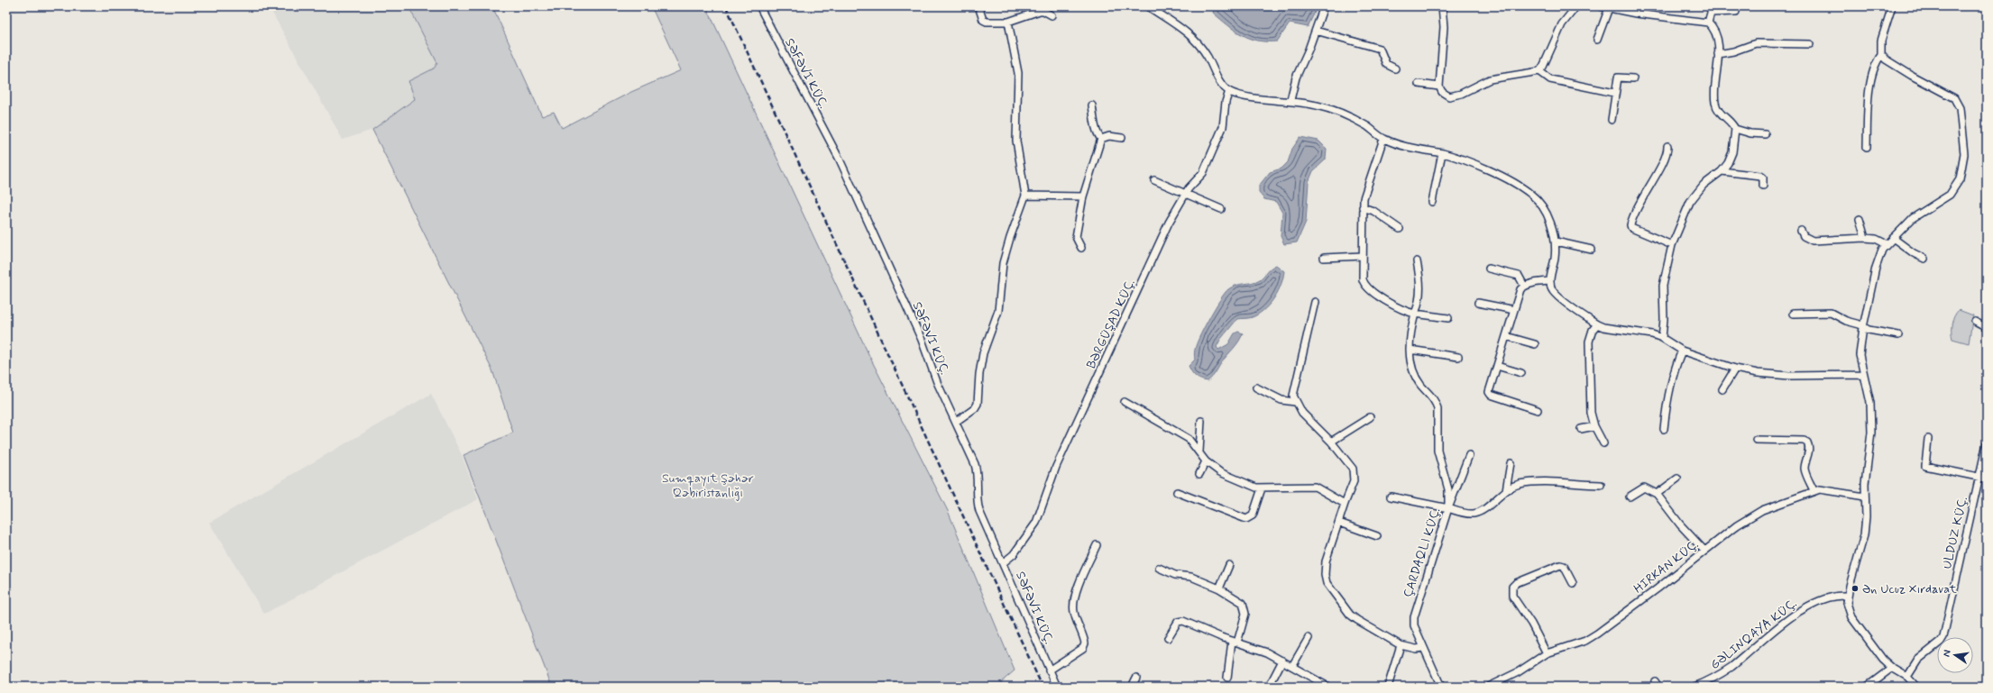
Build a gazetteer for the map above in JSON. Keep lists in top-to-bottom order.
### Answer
{
  "streets": {
    "street": [
      "SƏFƏVI KÜÇ.",
      "BƏRGÜŞAD KÜÇ.",
      "ULDUZ KÜÇ.",
      "HIRKAN KÜÇ.",
      "GƏLINQAYA KÜÇ."
    ]
  },
  "crossings": [
    ["SƏFƏVI KÜÇ.", "BƏRGÜŞAD KÜÇ."]
  ],
  "parks": ["Sumqayıt Şəhər Qəbiristanlığı"],
  "places": ["Ən Ucuz Xırdavat"],
  "north": "left"
}
